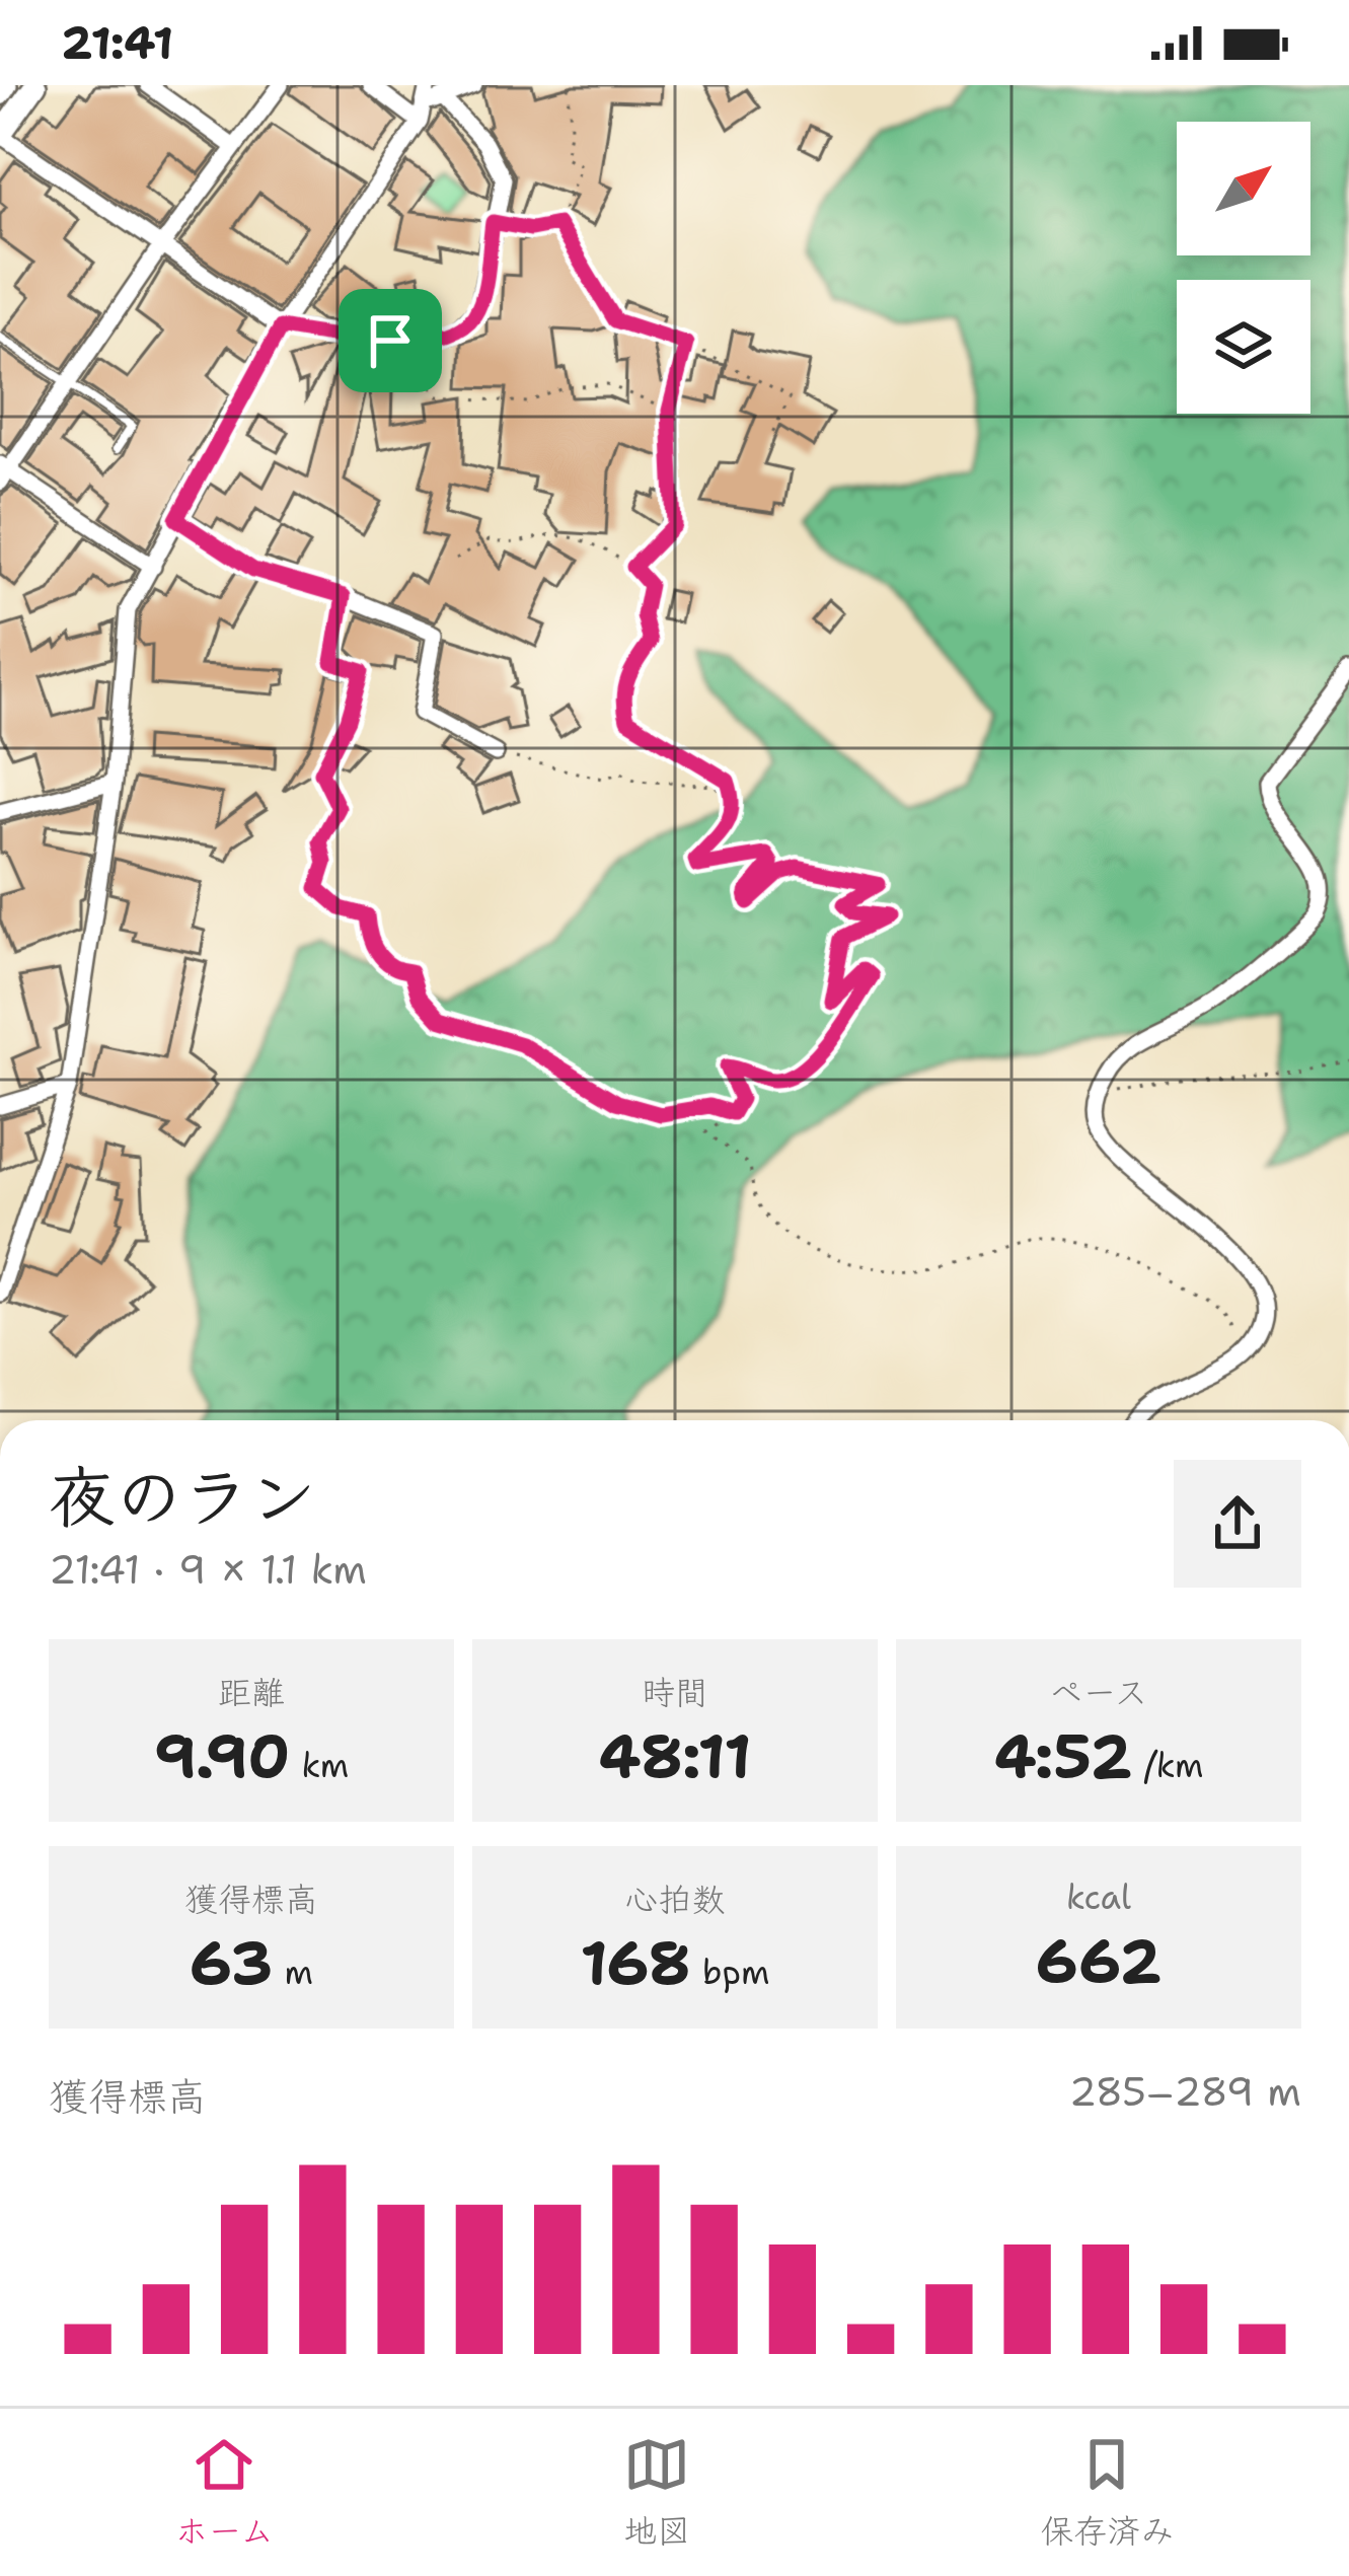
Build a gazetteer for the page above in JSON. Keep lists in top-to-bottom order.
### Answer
{
  "north": "top right",
  "page": {
    "status": "21:41",
    "heading": ["夜のラン", "21:41 · 9 × 1.1 km"],
    "stats": [
      ["距離", "9.90 km"],
      ["時間", "48:11"],
      ["ペース", "4:52 /km"],
      ["獲得標高", "63 m"],
      ["心拍数", "168 bpm"],
      ["kcal", "662"]
    ],
    "chart": ["獲得標高", "285–289 m"],
    "tabs": ["ホーム", "地図", "保存済み"]
  }
}
